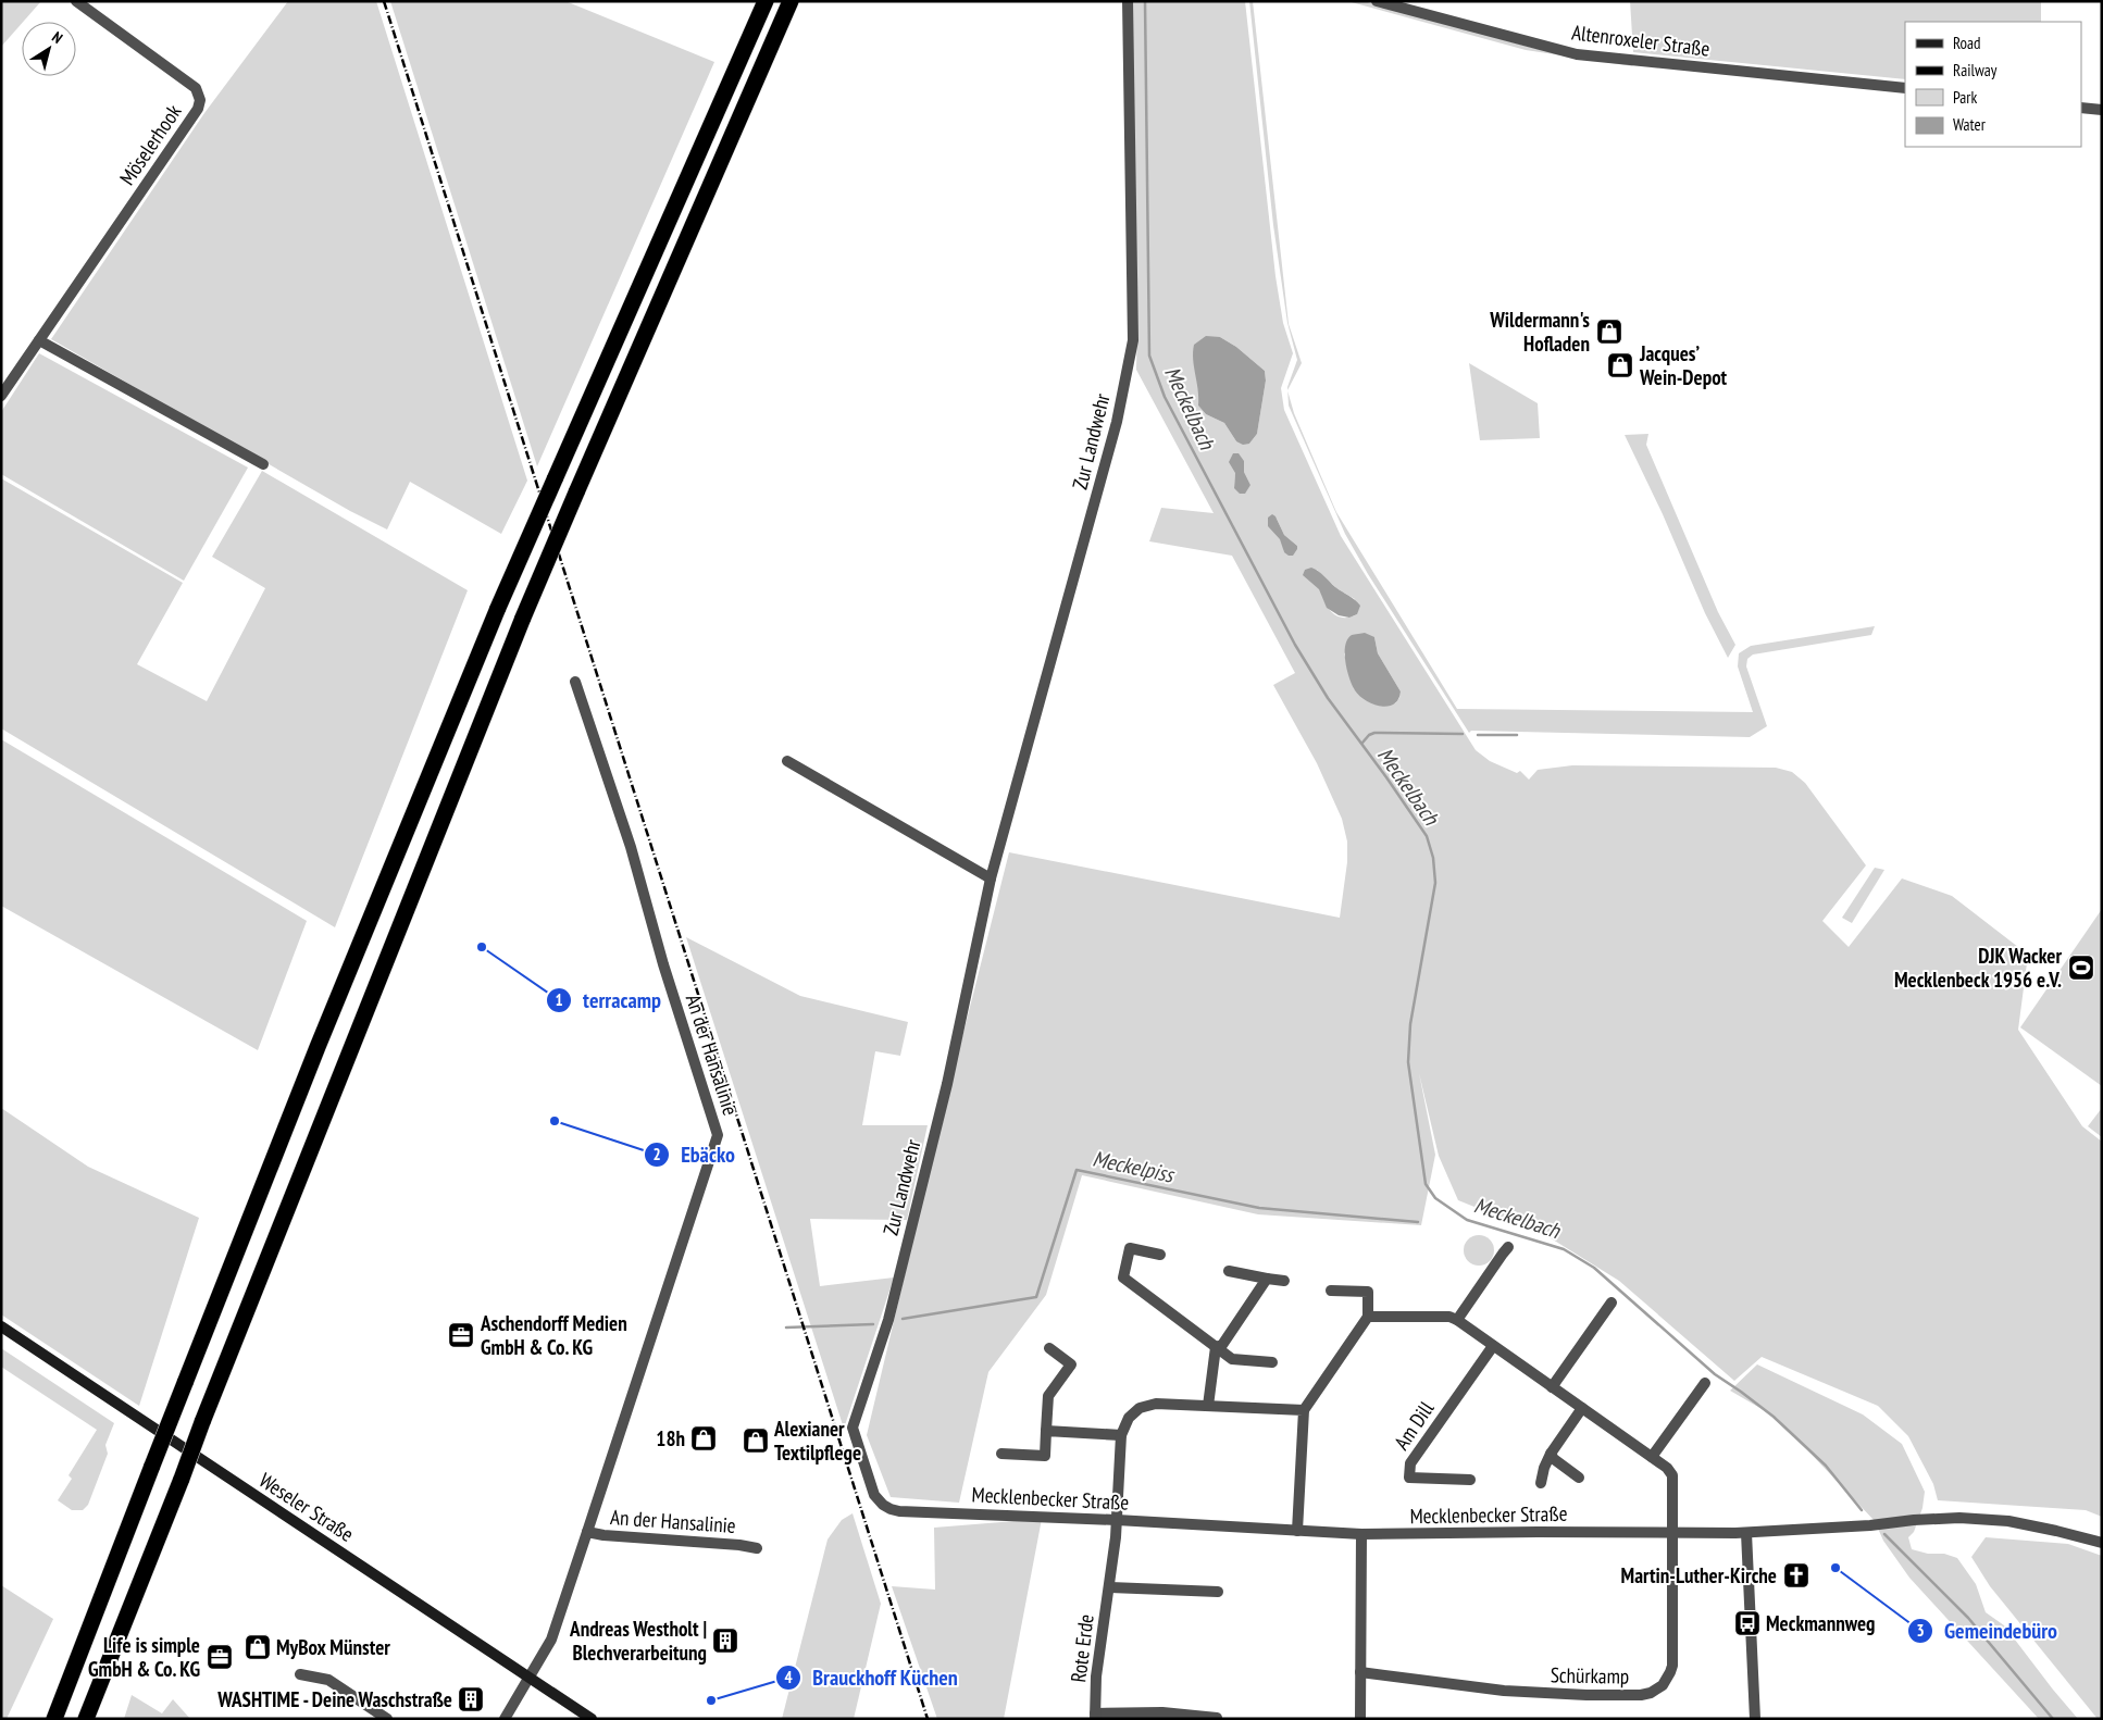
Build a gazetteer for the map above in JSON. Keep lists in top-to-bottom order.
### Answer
{
  "streets": {
    "main road": ["Weseler Straße"],
    "street": [
      "Altenroxeler Straße",
      "Möselerhook",
      "Zur Landwehr",
      "An der Hansalinie",
      "Am Dill",
      "Mecklenbecker Straße",
      "Rote Erde",
      "Schürkamp"
    ]
  },
  "crossings": [
    ["Zur Landwehr", "Mecklenbecker Straße"],
    ["An der Hansalinie", "Weseler Straße"],
    ["Mecklenbecker Straße", "Rote Erde"],
    ["Mecklenbecker Straße", "Schürkamp"]
  ],
  "water": ["Meckelbach", "Meckelpiss"],
  "places": {
    "shop": [
      "Wildermann's Hofladen",
      "Jacques’ Wein-Depot",
      "18h",
      "Alexianer Textilpflege",
      "MyBox Münster"
    ],
    "other": [
      "terracamp",
      "Ebäcko",
      "Gemeindebüro",
      "Brauckhoff Küchen"
    ],
    "sports": ["DJK Wacker Mecklenbeck 1956 e.V."],
    "office": ["Aschendorff Medien GmbH & Co. KG", "Life is simple GmbH & Co. KG"],
    "church": ["Martin-Luther-Kirche"],
    "bus stop": ["Meckmannweg"],
    "building": ["Andreas Westholt | Blechverarbeitung", "WASHTIME - Deine Waschstraße"]
  },
  "legend": [
    "Road",
    "Railway",
    "Park",
    "Water"
  ],
  "north": "top right"
}
